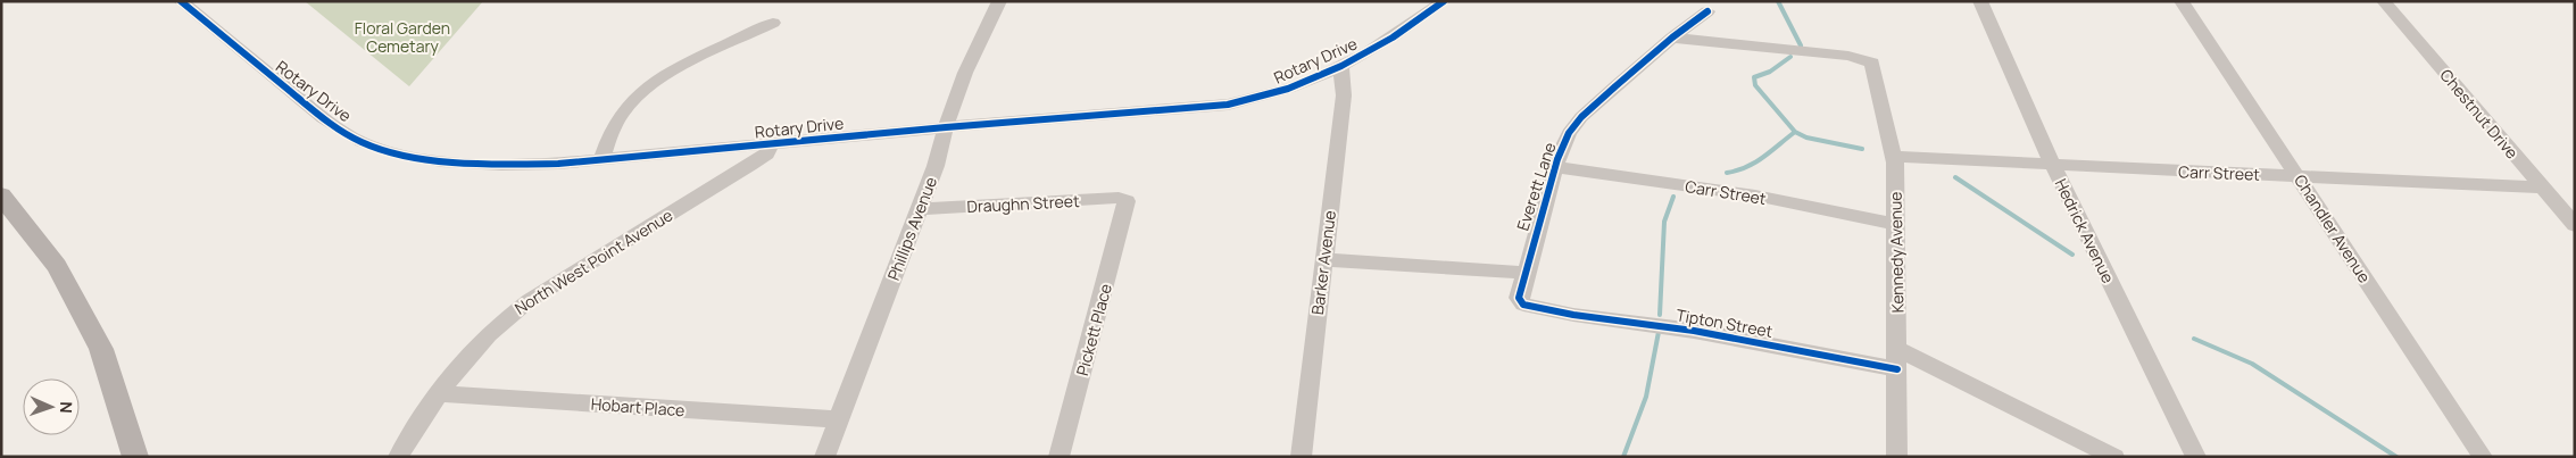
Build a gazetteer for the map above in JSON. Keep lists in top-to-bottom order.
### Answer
{
  "streets": {
    "street": [
      "Rotary Drive",
      "Chestnut Drive",
      "Carr Street",
      "Everett Lane",
      "Draughn Street",
      "Phillips Avenue",
      "Chandler Avenue",
      "Hedrick Avenue",
      "Kennedy Avenue",
      "North West Point Avenue",
      "Barker Avenue",
      "Tipton Street",
      "Pickett Place",
      "Hobart Place"
    ]
  },
  "crossings": [
    ["Rotary Drive", "Phillips Avenue"],
    ["Rotary Drive", "North West Point Avenue"],
    ["Rotary Drive", "Barker Avenue"],
    ["Chestnut Drive", "Carr Street"],
    ["Carr Street", "Everett Lane"],
    ["Carr Street", "Chandler Avenue"],
    ["Carr Street", "Hedrick Avenue"],
    ["Carr Street", "Kennedy Avenue"],
    ["Everett Lane", "Tipton Street"],
    ["Draughn Street", "Phillips Avenue"],
    ["Draughn Street", "Pickett Place"],
    ["Phillips Avenue", "Hobart Place"],
    ["Kennedy Avenue", "Tipton Street"],
    ["North West Point Avenue", "Hobart Place"]
  ],
  "parks": ["Floral Garden Cemetary"],
  "north": "right"
}
